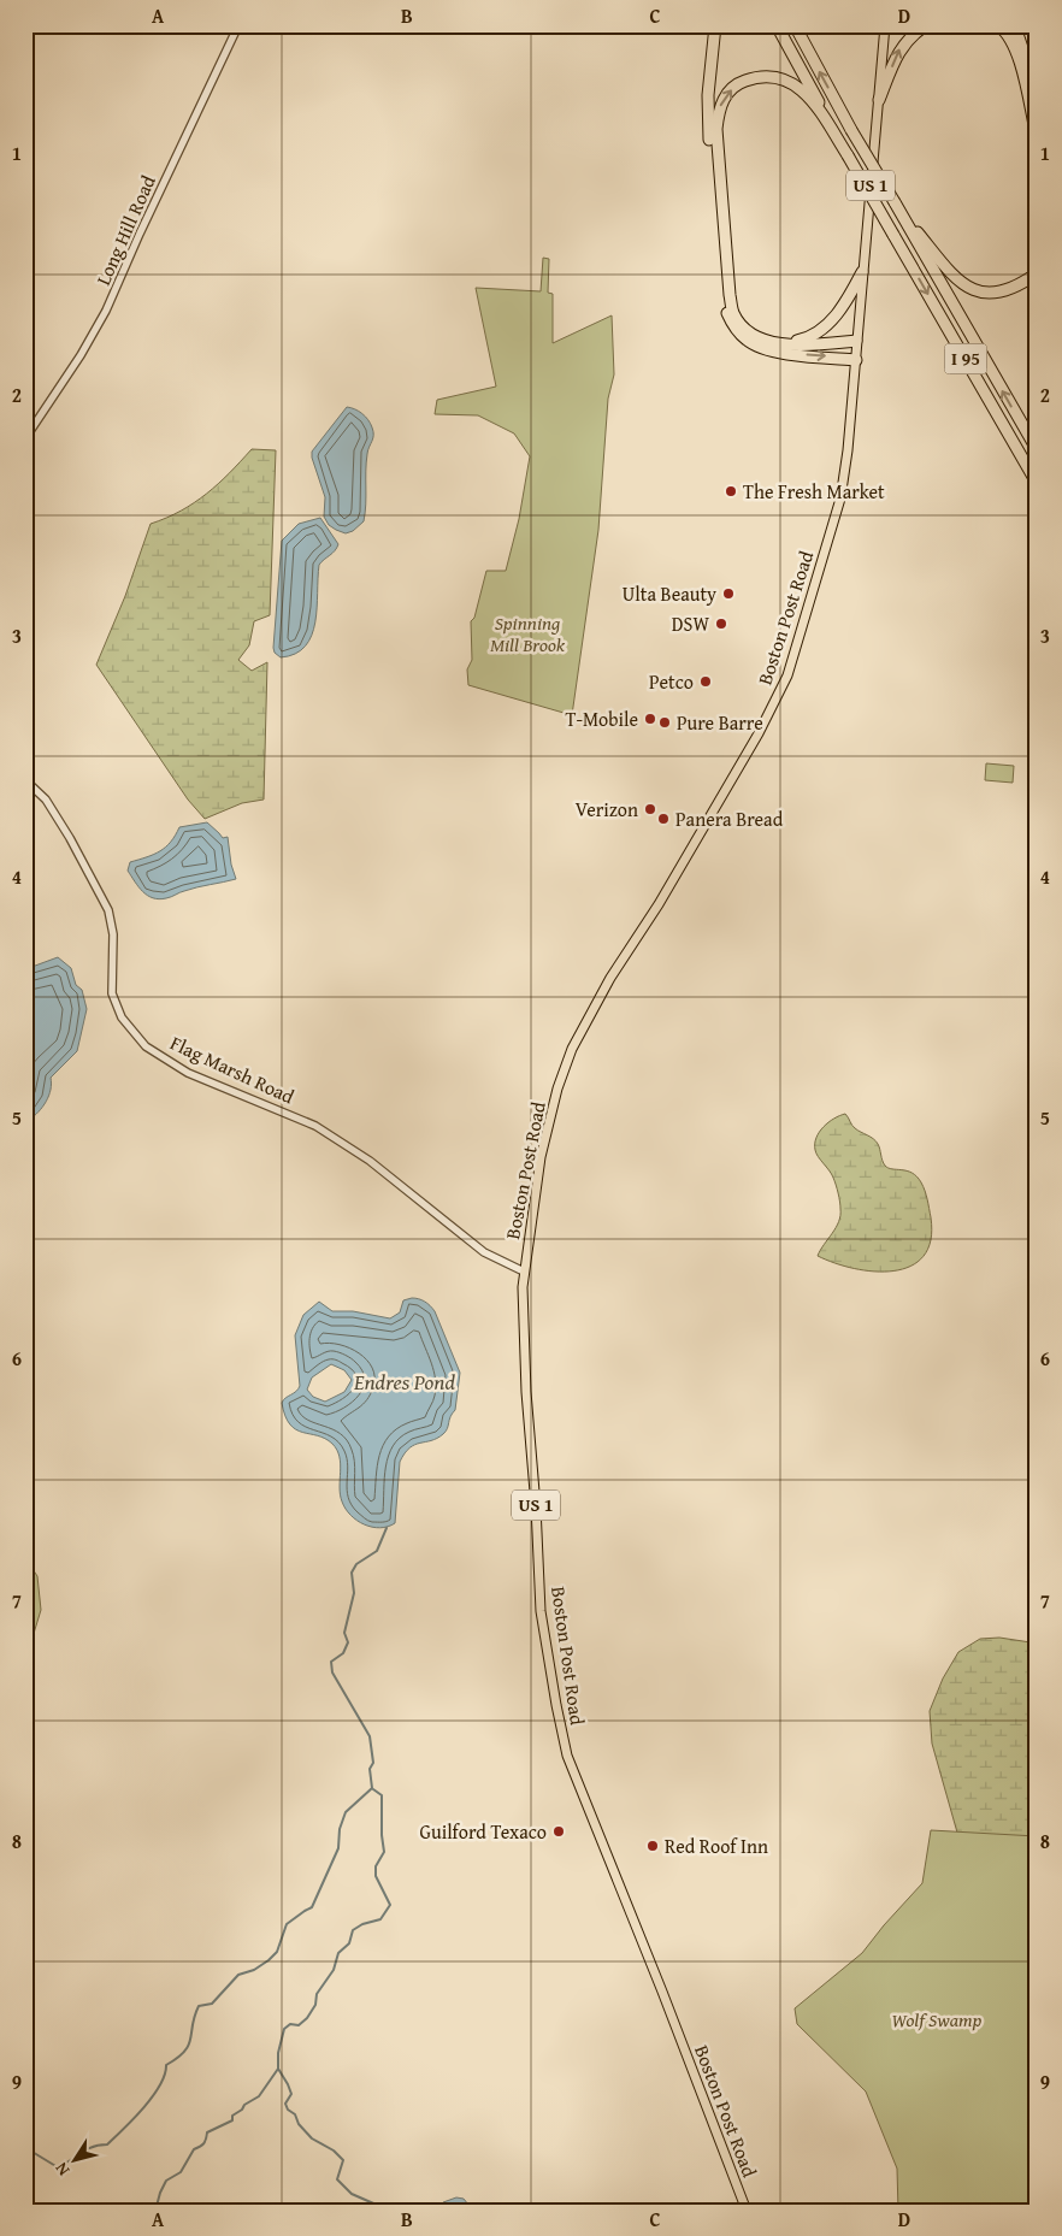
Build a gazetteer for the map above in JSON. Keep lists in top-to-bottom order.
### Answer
{
  "streets": {
    "highway": ["I 95"],
    "main road": ["US 1", "Boston Post Road"],
    "street": ["Long Hill Road", "Flag Marsh Road"]
  },
  "crossings": [
    ["Boston Post Road", "Flag Marsh Road"]
  ],
  "water": ["Endres Pond"],
  "parks": ["Spinning Mill Brook", "Wolf Swamp"],
  "places": [
    "The Fresh Market",
    "Ulta Beauty",
    "DSW",
    "Petco",
    "T-Mobile",
    "Pure Barre",
    "Verizon",
    "Panera Bread",
    "Guilford Texaco",
    "Red Roof Inn"
  ],
  "north": "bottom left",
  "grid": {
    "columns": [
      "A",
      "B",
      "C",
      "D"
    ],
    "rows": [
      "1",
      "2",
      "3",
      "4",
      "5",
      "6",
      "7",
      "8",
      "9"
    ]
  }
}
